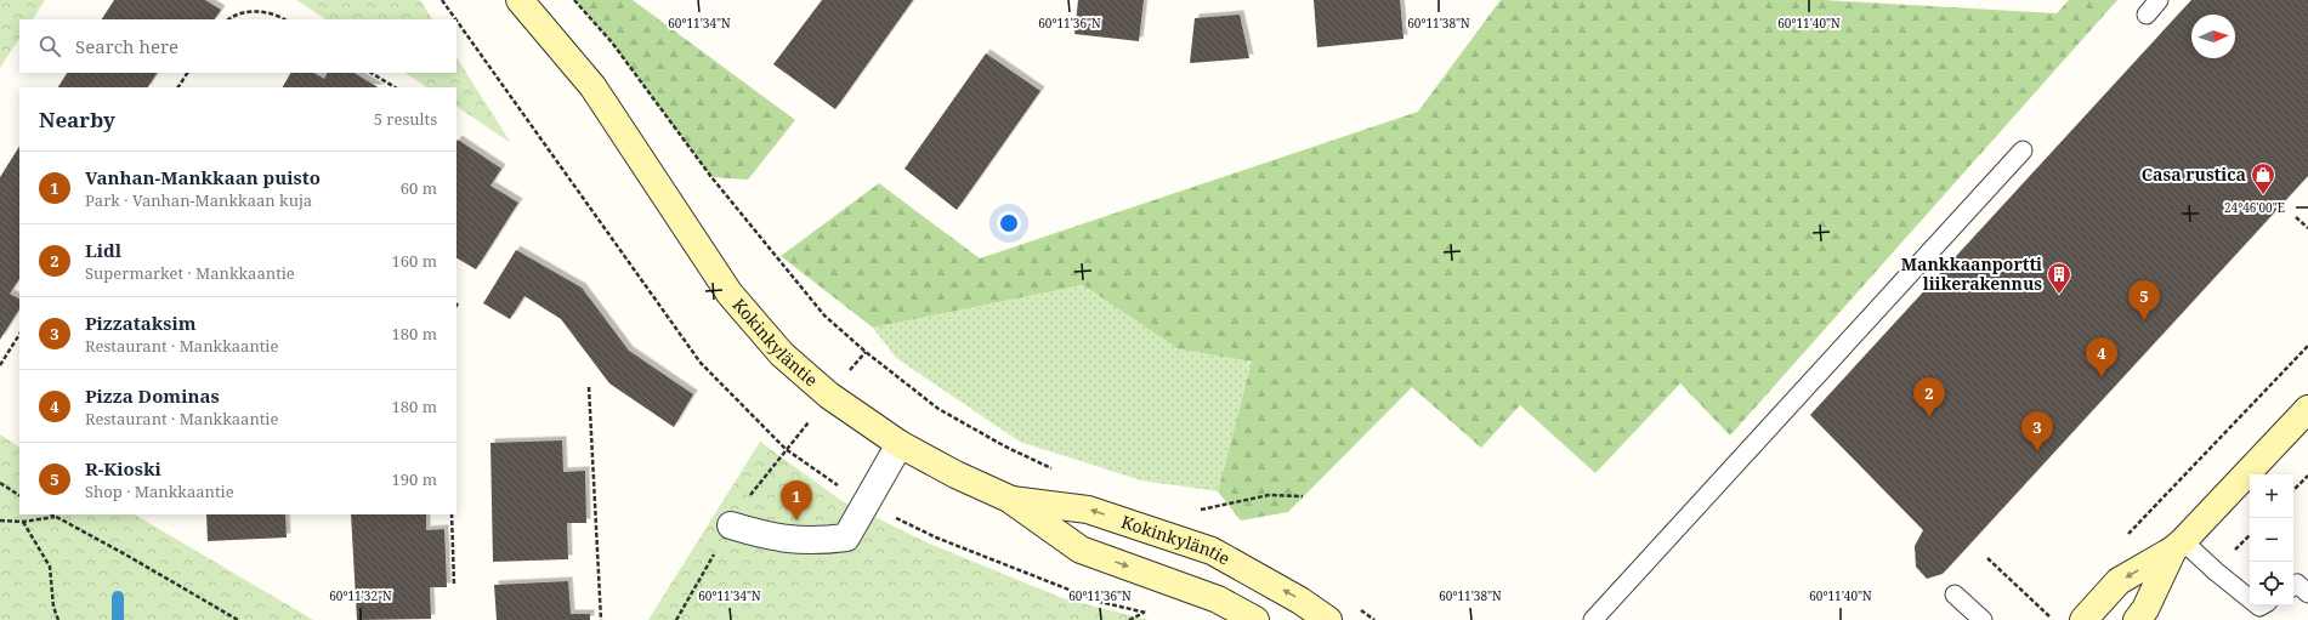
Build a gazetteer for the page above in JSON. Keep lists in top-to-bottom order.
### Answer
{
  "streets": {
    "main road": ["Kokinkyläntie"]
  },
  "places": {
    "shop": ["Casa rustica"],
    "building": ["Mankkaanportti liikerakennus"]
  },
  "north": "right",
  "page": {
    "search": "Search here",
    "heading": ["Nearby", "5 results"],
    "list": [
      {
        "mark": "1",
        "name": "Vanhan-Mankkaan puisto",
        "note": "Park · Vanhan-Mankkaan kuja",
        "value": "60 m"
      },
      {
        "mark": "2",
        "name": "Lidl",
        "note": "Supermarket · Mankkaantie",
        "value": "160 m"
      },
      {
        "mark": "3",
        "name": "Pizzataksim",
        "note": "Restaurant · Mankkaantie",
        "value": "180 m"
      },
      {
        "mark": "4",
        "name": "Pizza Dominas",
        "note": "Restaurant · Mankkaantie",
        "value": "180 m"
      },
      {
        "mark": "5",
        "name": "R-Kioski",
        "note": "Shop · Mankkaantie",
        "value": "190 m"
      }
    ],
    "pins": [
      "5",
      "4",
      "2",
      "3",
      "1"
    ],
    "map_buttons": ["+", "−"]
  },
  "coordinates": [
    "60°11'34\"N",
    "60°11'36\"N",
    "60°11'38\"N",
    "60°11'40\"N",
    "24°46'00\"E",
    "60°11'32\"N"
  ]
}
